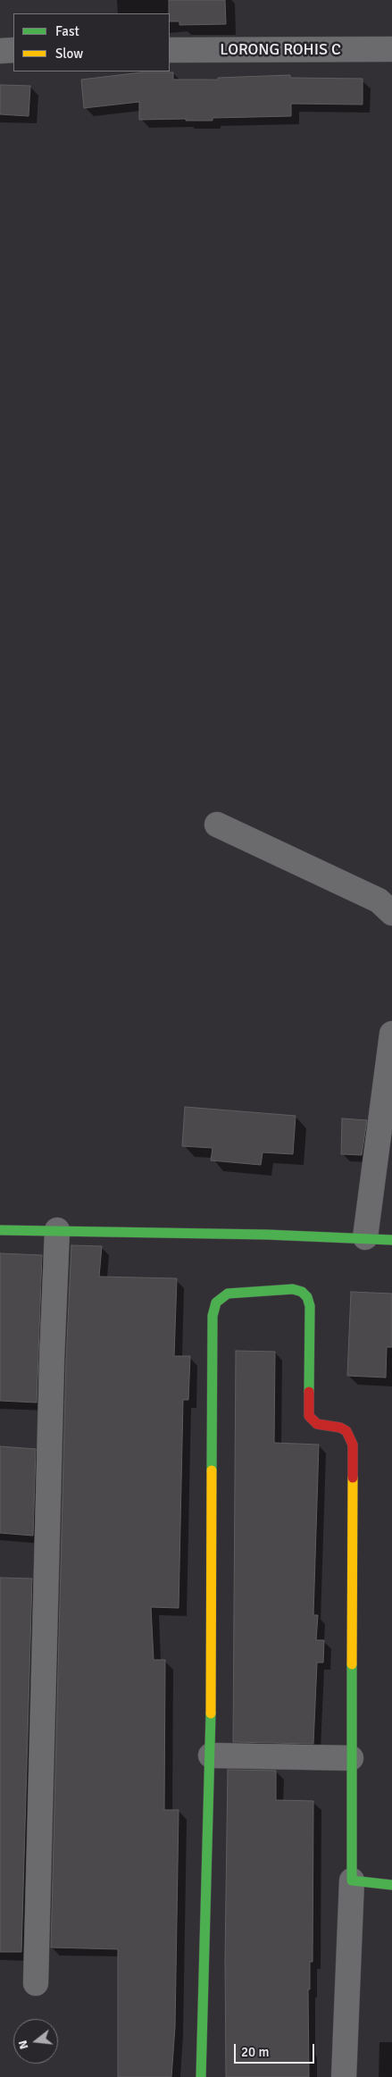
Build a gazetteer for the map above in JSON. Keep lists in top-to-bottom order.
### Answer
{
  "streets": {
    "street": ["LORONG ROHIS C"]
  },
  "legend": ["Fast", "Slow"],
  "scale_bar": "20 m",
  "north": "left"
}
